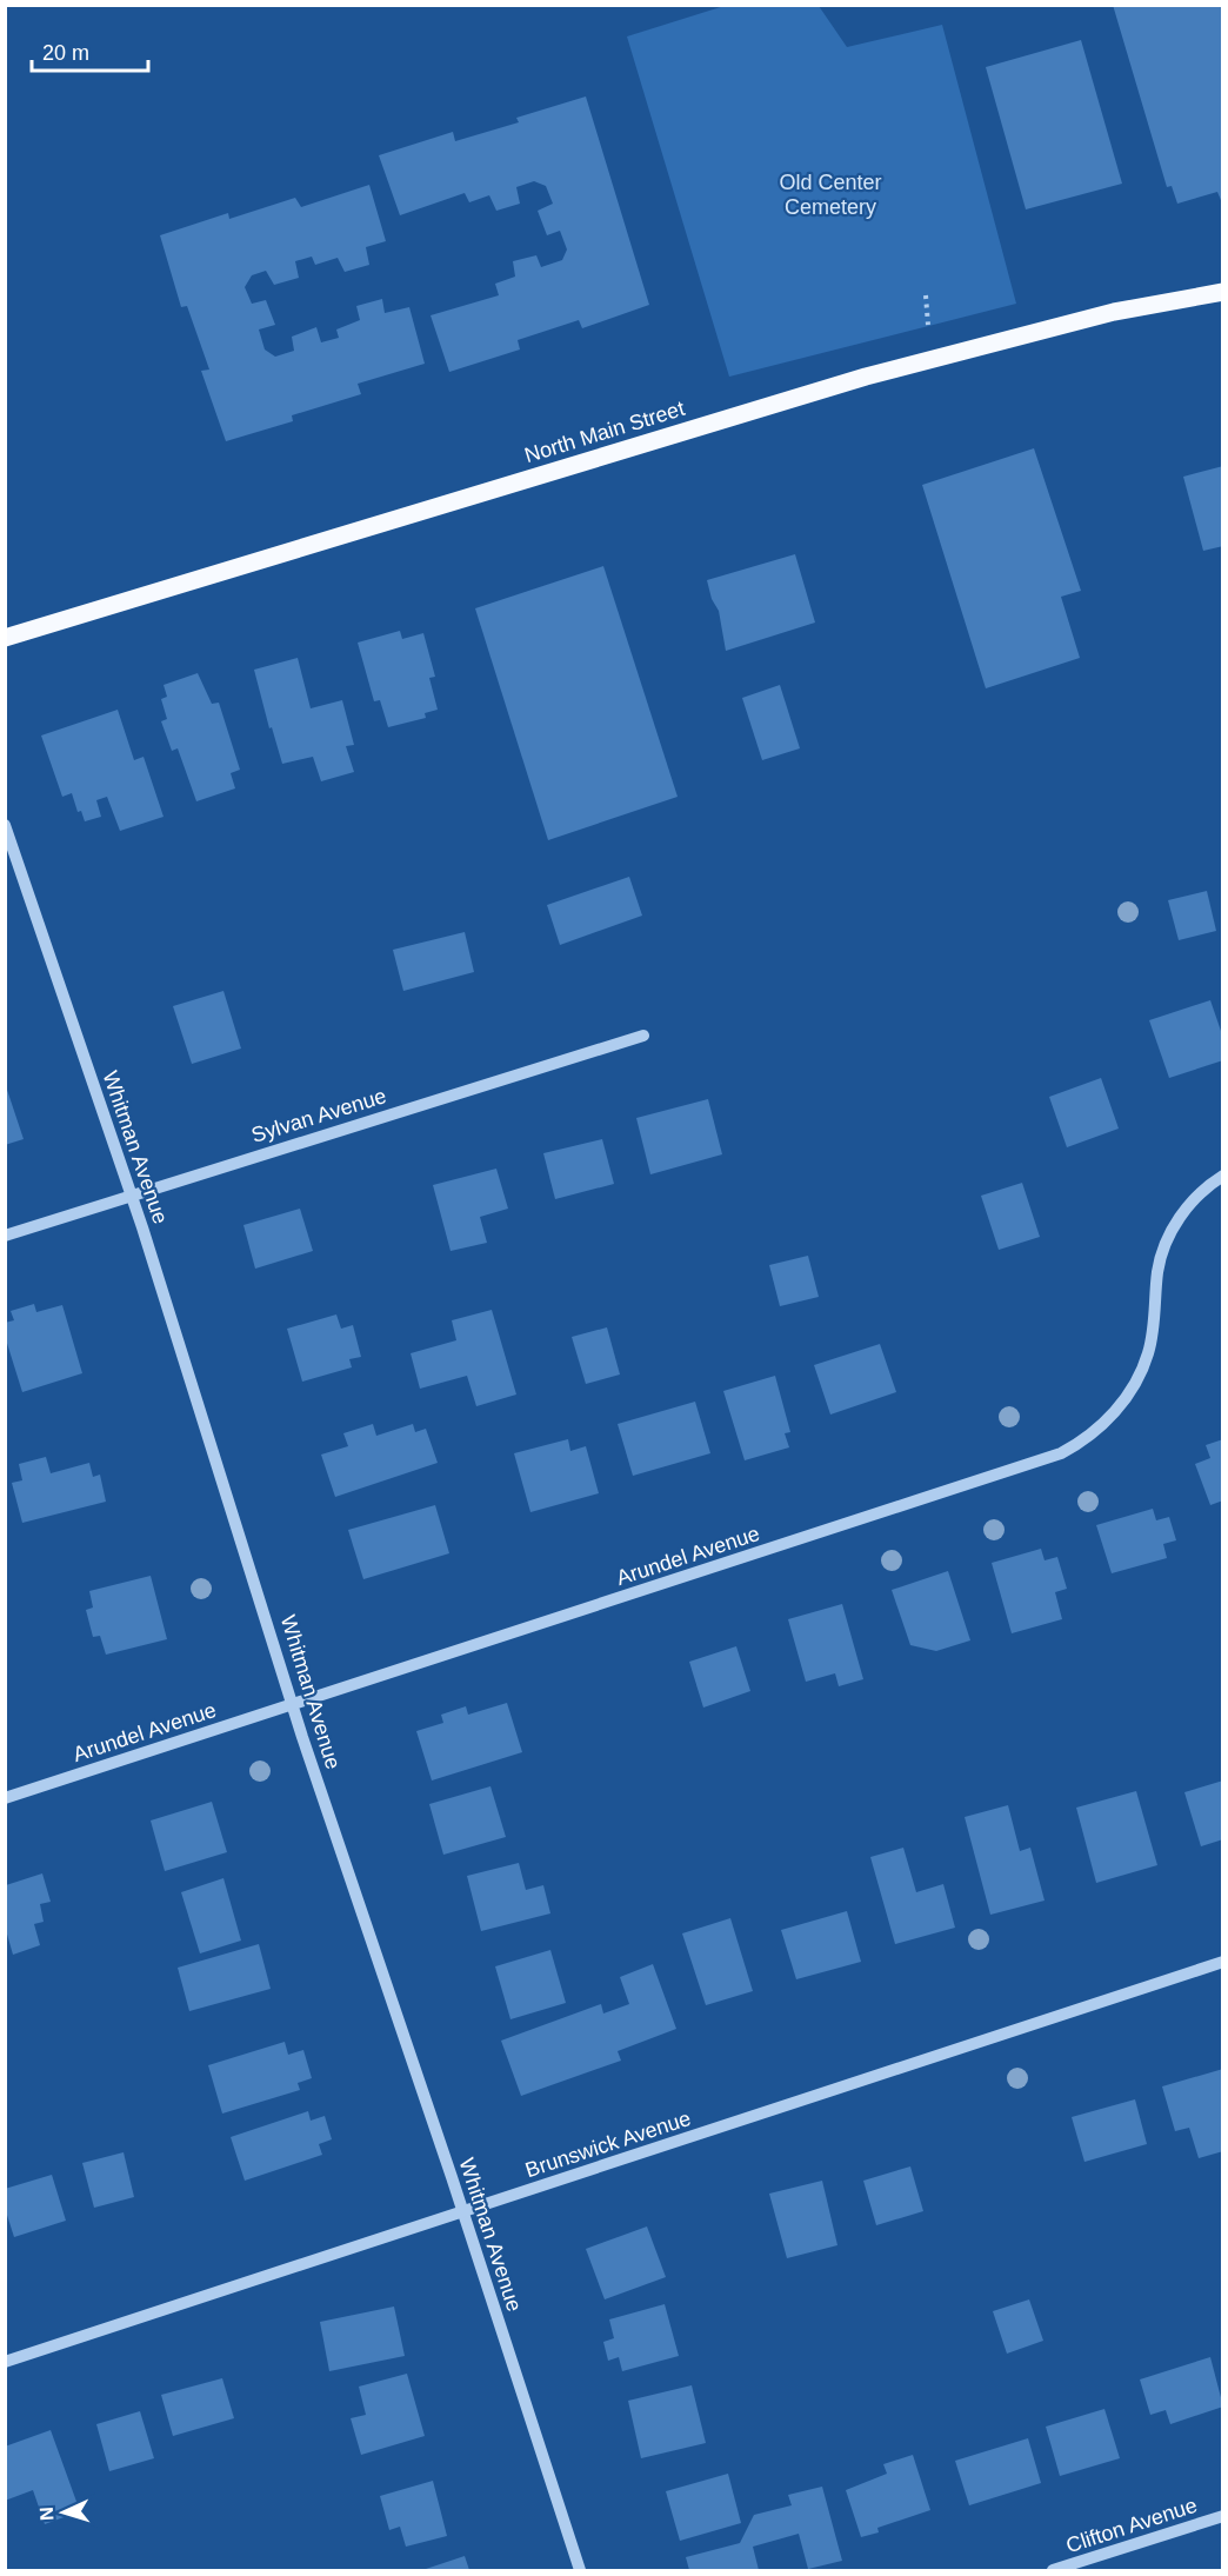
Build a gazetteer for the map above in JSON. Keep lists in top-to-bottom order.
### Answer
{
  "streets": {
    "main road": ["North Main Street"],
    "street": [
      "Sylvan Avenue",
      "Whitman Avenue",
      "Arundel Avenue",
      "Brunswick Avenue",
      "Clifton Avenue"
    ]
  },
  "crossings": [
    ["Sylvan Avenue", "Whitman Avenue"],
    ["Whitman Avenue", "Arundel Avenue"],
    ["Whitman Avenue", "Brunswick Avenue"]
  ],
  "parks": ["Old Center Cemetery"],
  "scale_bar": "20 m",
  "north": "left"
}
